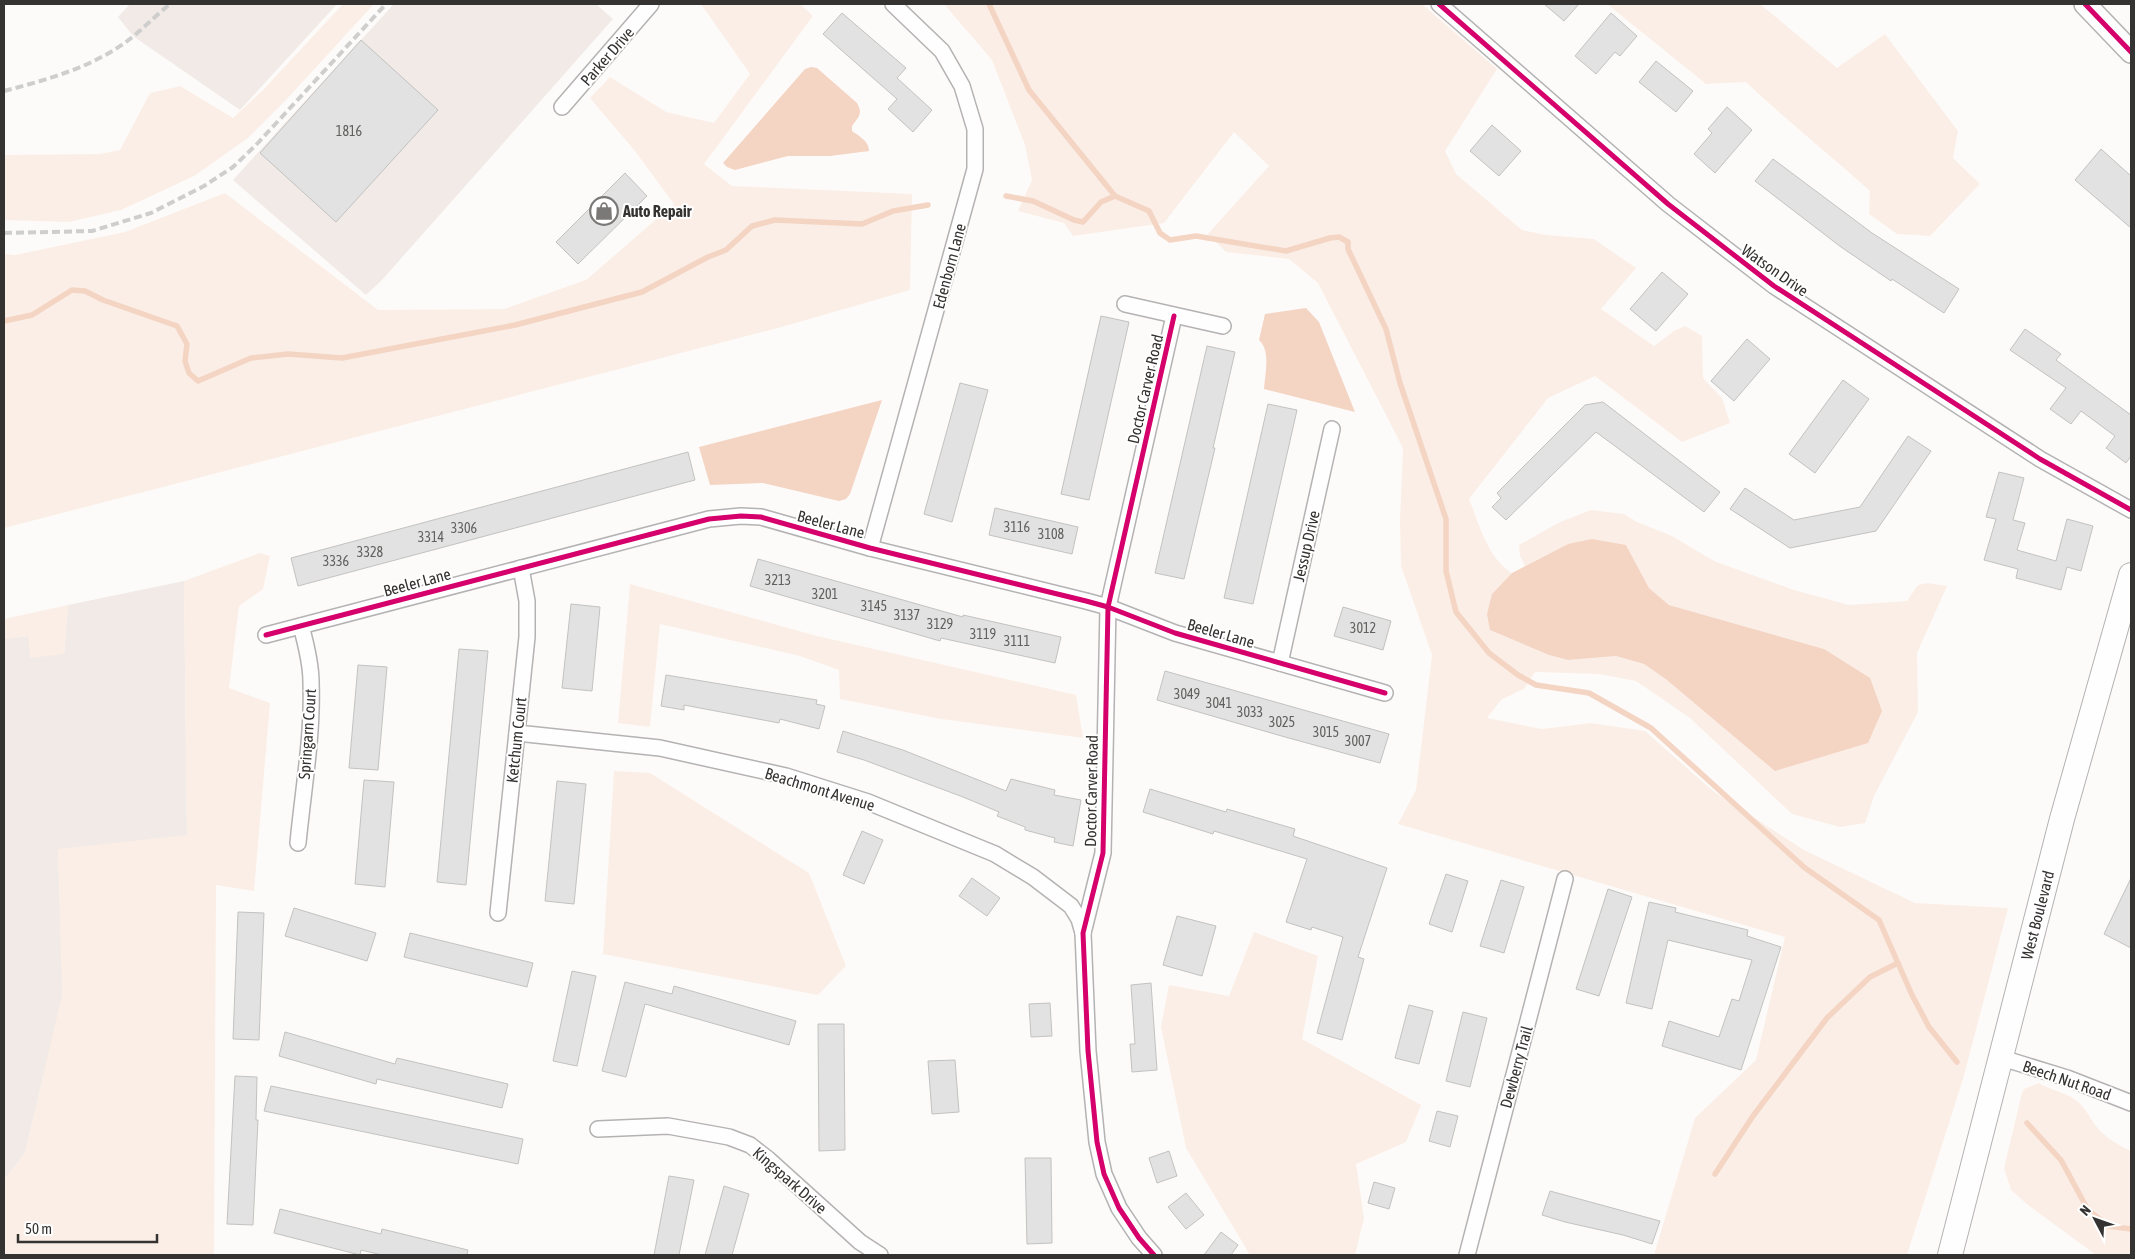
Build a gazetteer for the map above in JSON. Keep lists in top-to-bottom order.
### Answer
{
  "streets": {
    "main road": ["West Boulevard"],
    "street": [
      "Parker Drive",
      "Edenborn Lane",
      "Watson Drive",
      "Doctor Carver Road",
      "Beeler Lane",
      "Jessup Drive",
      "Springarn Court",
      "Ketchum Court",
      "Beachmont Avenue",
      "Dewberry Trail",
      "Beech Nut Road",
      "Kingspark Drive"
    ]
  },
  "crossings": [
    ["Edenborn Lane", "Beeler Lane"],
    ["Doctor Carver Road", "Beeler Lane"],
    ["Doctor Carver Road", "Beachmont Avenue"],
    ["Beeler Lane", "Jessup Drive"],
    ["Beeler Lane", "Springarn Court"],
    ["Beeler Lane", "Ketchum Court"],
    ["Ketchum Court", "Beachmont Avenue"],
    ["West Boulevard", "Beech Nut Road"]
  ],
  "places": {
    "shop": ["Auto Repair"]
  },
  "house_numbers": [
    "1816",
    "3116",
    "3306",
    "3108",
    "3314",
    "3328",
    "3336",
    "3213",
    "3201",
    "3145",
    "3137",
    "3129",
    "3012",
    "3119",
    "3111",
    "3049",
    "3041",
    "3033",
    "3025",
    "3015",
    "3007"
  ],
  "scale_bar": "50 m",
  "north": "top left"
}
